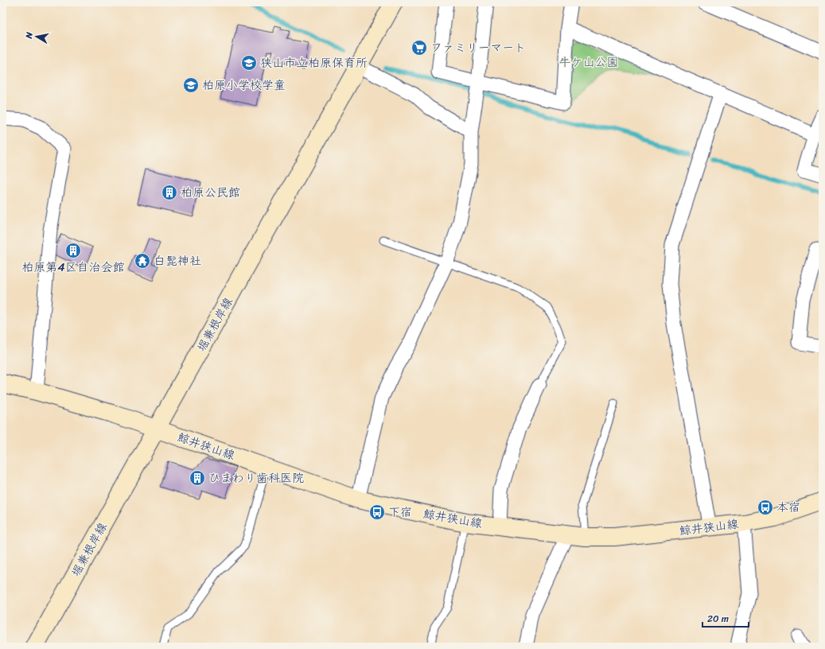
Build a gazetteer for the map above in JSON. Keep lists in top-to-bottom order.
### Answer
{
  "streets": {
    "main road": ["堀兼根岸線", "鯨井狭山線"]
  },
  "crossings": [
    ["堀兼根岸線", "鯨井狭山線"]
  ],
  "parks": ["牛ケ山公園"],
  "places": {
    "supermarket": ["ファミリーマート"],
    "school or university": ["狭山市立柏原保育所", "柏原小学校学童"],
    "building": ["柏原公民館", "柏原第4区自治会館", "ひまわり歯科医院"],
    "temple": ["白髭神社"],
    "bus stop": ["本宿", "下宿"]
  },
  "scale_bar": "20 m",
  "north": "left"
}
